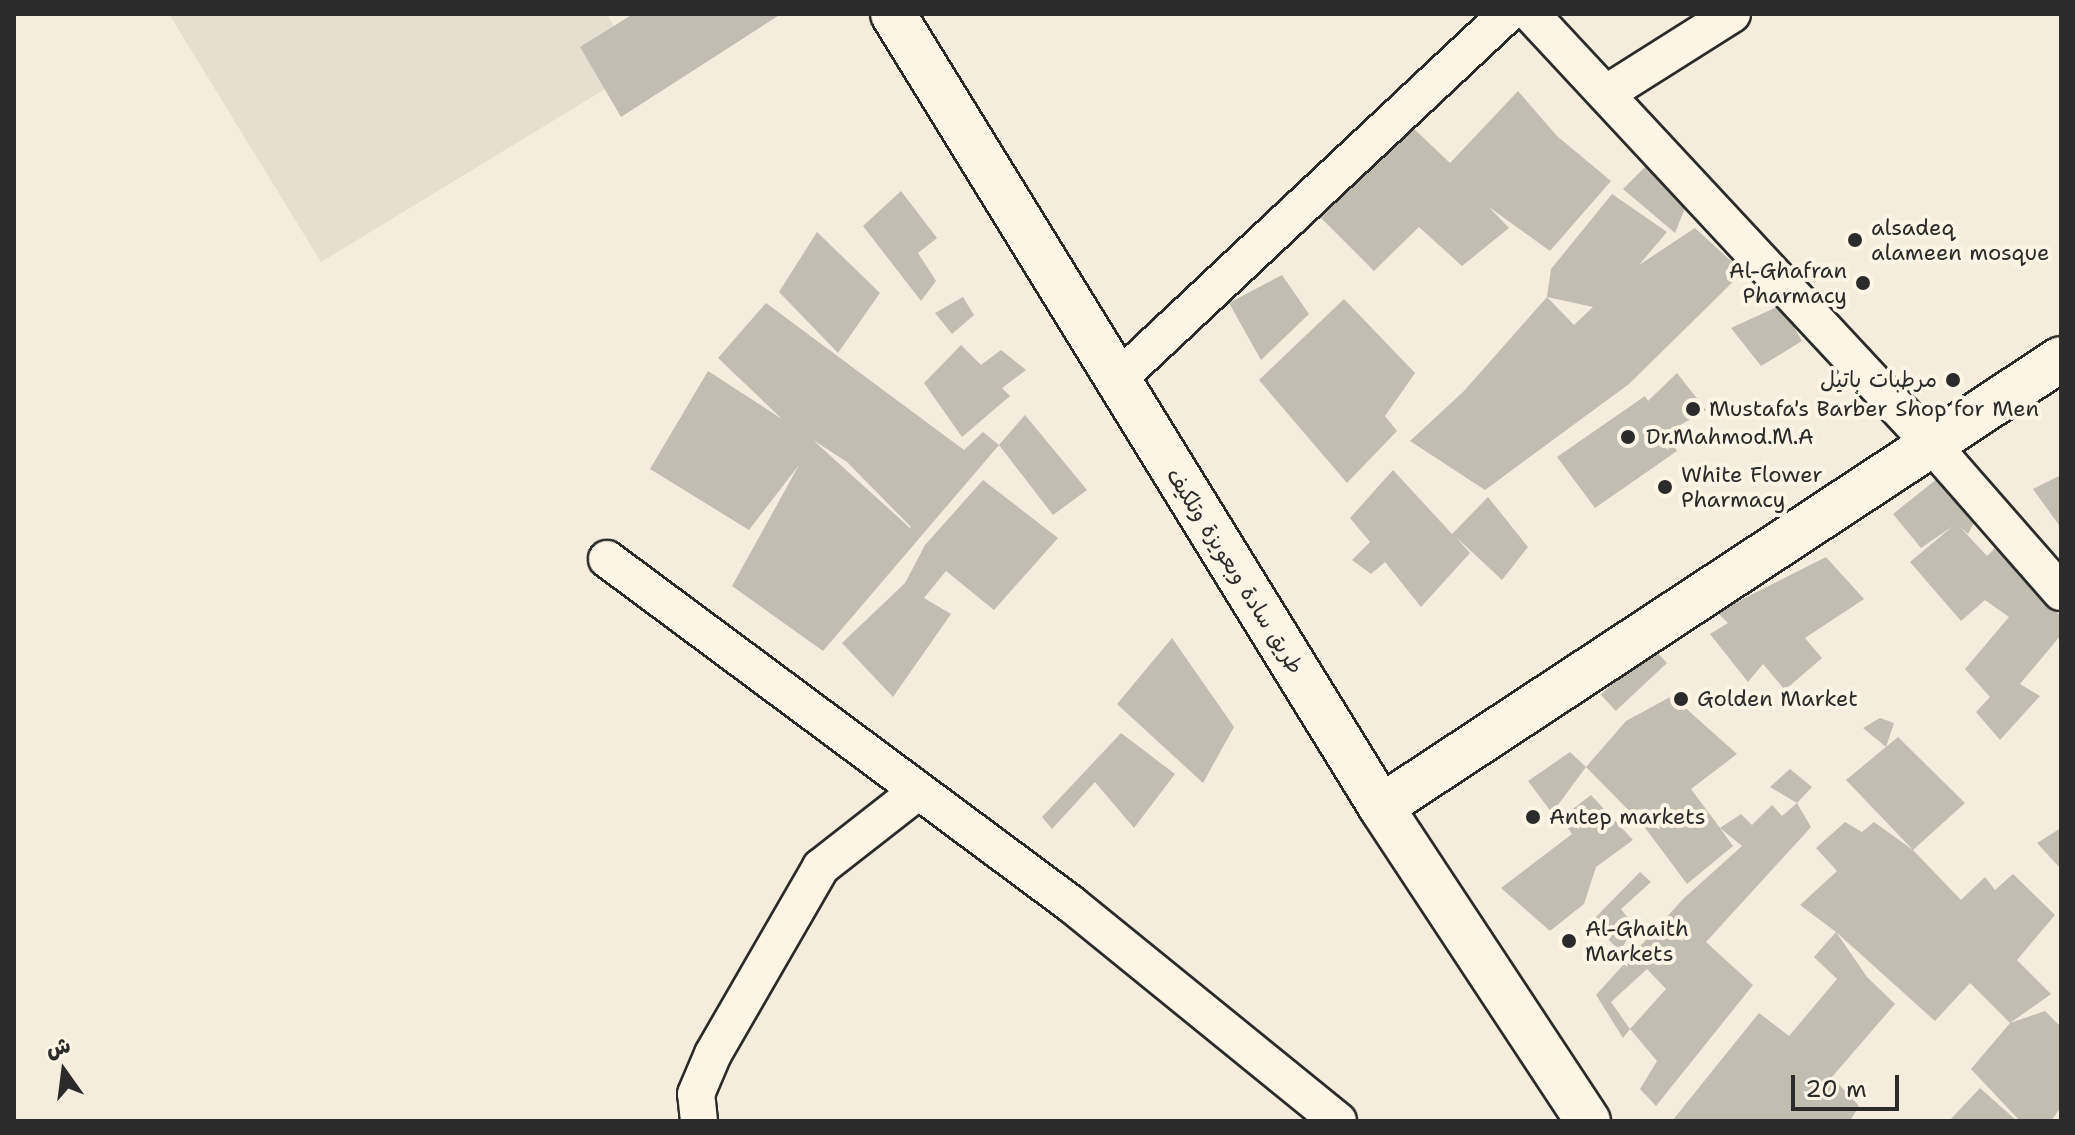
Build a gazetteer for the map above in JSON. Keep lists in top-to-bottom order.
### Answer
{
  "streets": {
    "main road": ["طريق سادة وبعويزة وتلكيف"]
  },
  "places": [
    "alsadeq alameen mosque",
    "Al-Ghafran Pharmacy",
    "مرطبات باتيل",
    "Mustafa's Barber Shop for Men",
    "Dr.Mahmod.M.A",
    "White Flower Pharmacy",
    "Golden Market",
    "Antep markets",
    "Al-Ghaith Markets"
  ],
  "scale_bar": "20 m",
  "north": "top"
}
